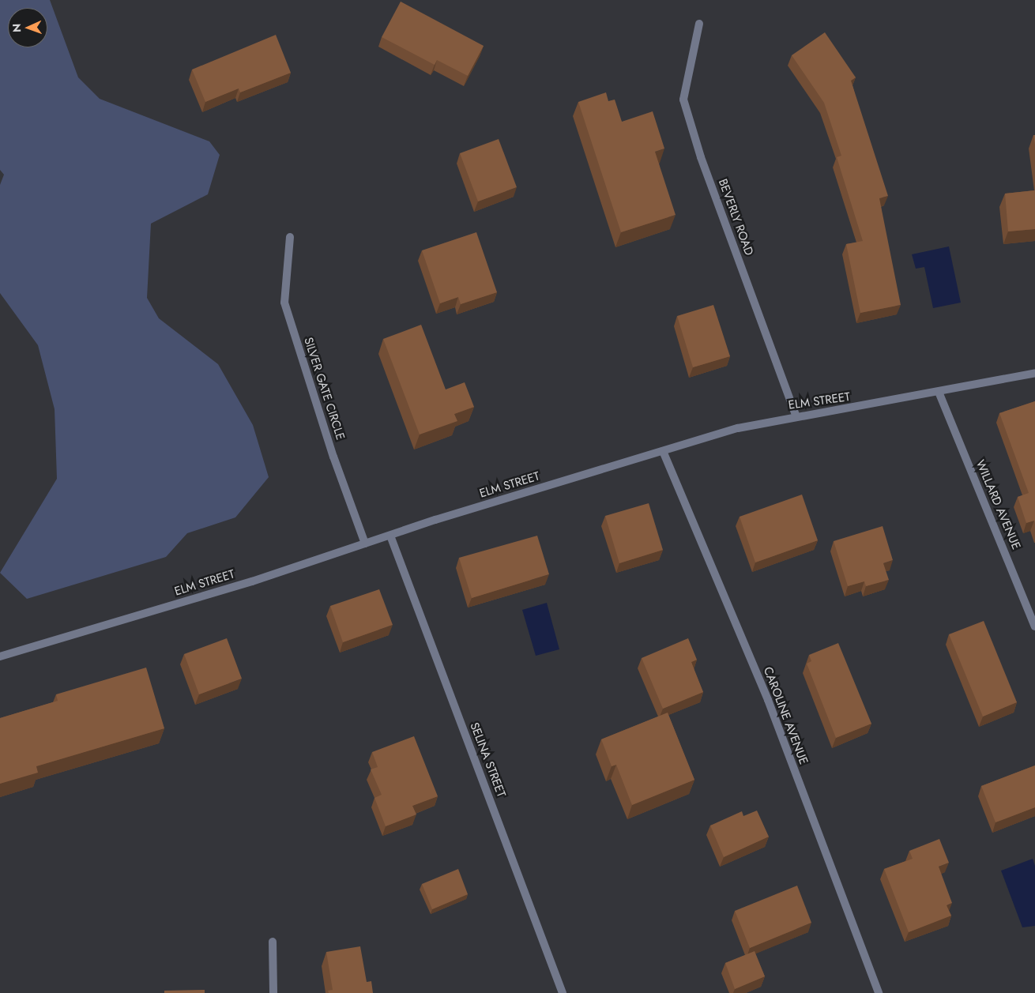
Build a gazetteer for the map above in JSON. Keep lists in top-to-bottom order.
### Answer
{
  "streets": {
    "street": [
      "BEVERLY ROAD",
      "SILVER GATE CIRCLE",
      "ELM STREET",
      "WILLARD AVENUE",
      "CAROLINE AVENUE",
      "SELINA STREET"
    ]
  },
  "crossings": [
    ["BEVERLY ROAD", "ELM STREET"],
    ["SILVER GATE CIRCLE", "ELM STREET"],
    ["ELM STREET", "WILLARD AVENUE"],
    ["ELM STREET", "CAROLINE AVENUE"],
    ["ELM STREET", "SELINA STREET"]
  ],
  "north": "left"
}
